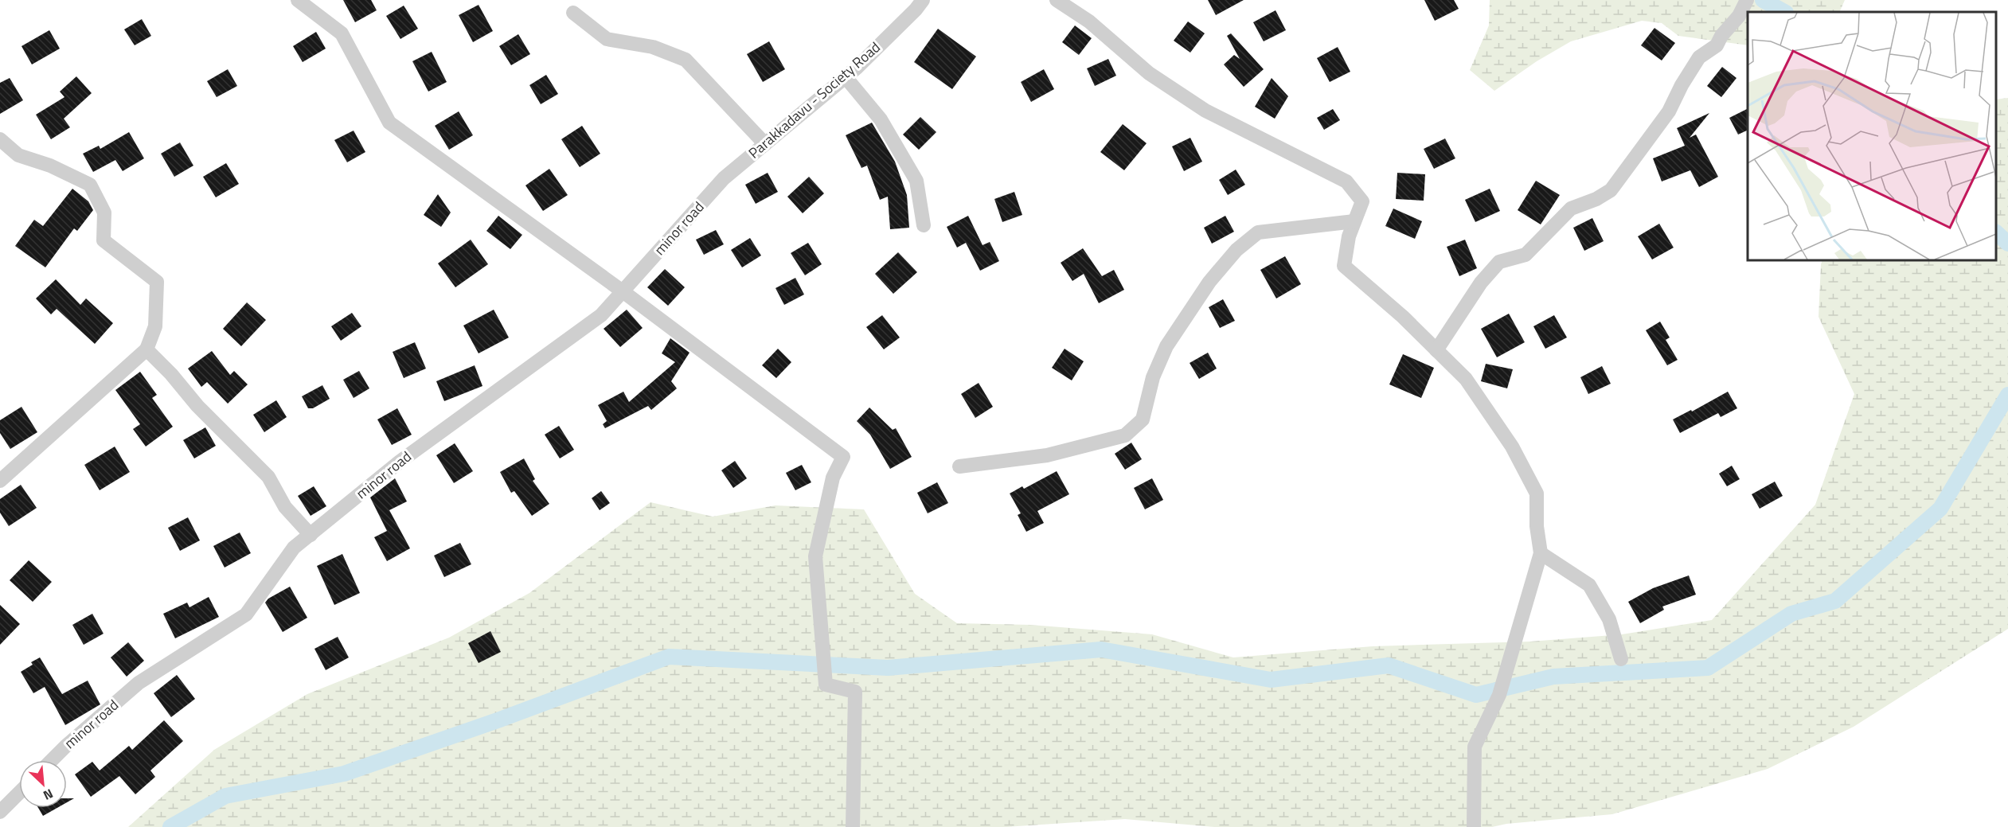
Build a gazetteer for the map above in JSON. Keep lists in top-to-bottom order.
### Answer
{
  "streets": {
    "street": ["Parakkadavu - Society Road", "minor road"]
  },
  "crossings": [
    ["Parakkadavu - Society Road", "minor road"]
  ],
  "north": "bottom right"
}
